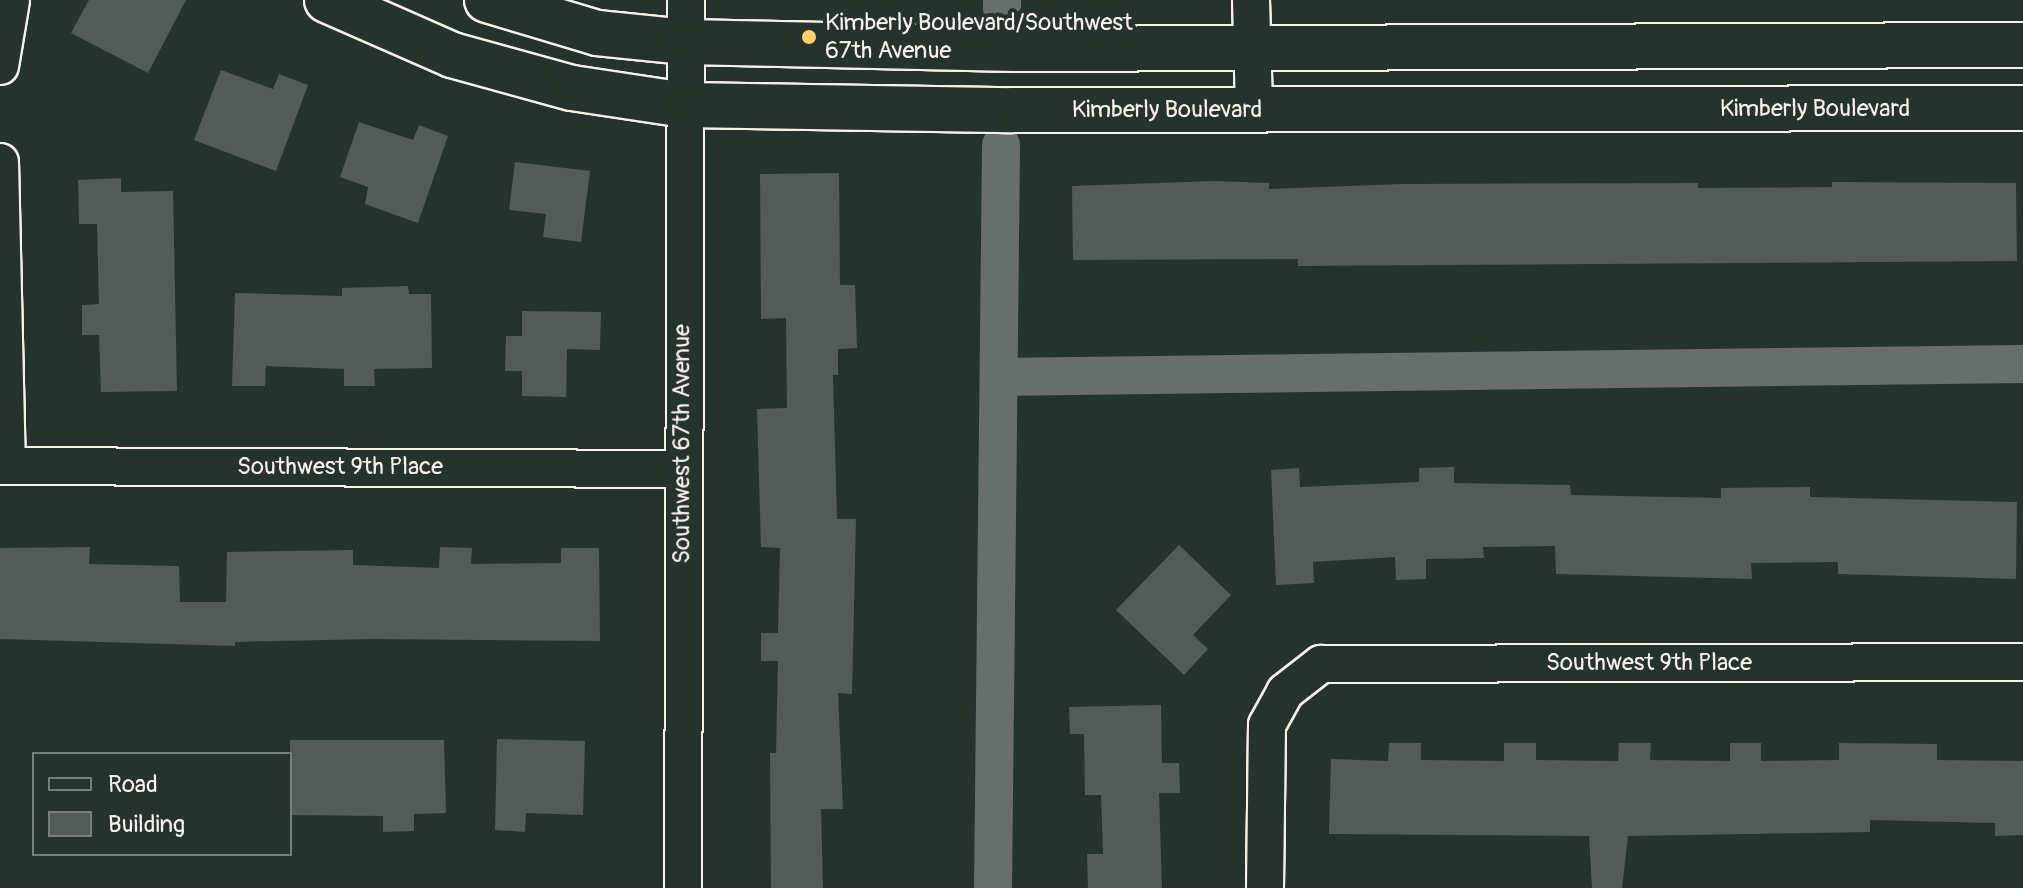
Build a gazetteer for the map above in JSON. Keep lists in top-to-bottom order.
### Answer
{
  "streets": {
    "street": ["Kimberly Boulevard", "Southwest 67th Avenue", "Southwest 9th Place"]
  },
  "crossings": [
    ["Kimberly Boulevard", "Southwest 67th Avenue"],
    ["Southwest 67th Avenue", "Southwest 9th Place"]
  ],
  "places": ["Kimberly Boulevard/Southwest 67th Avenue"],
  "legend": ["Road", "Building"]
}
